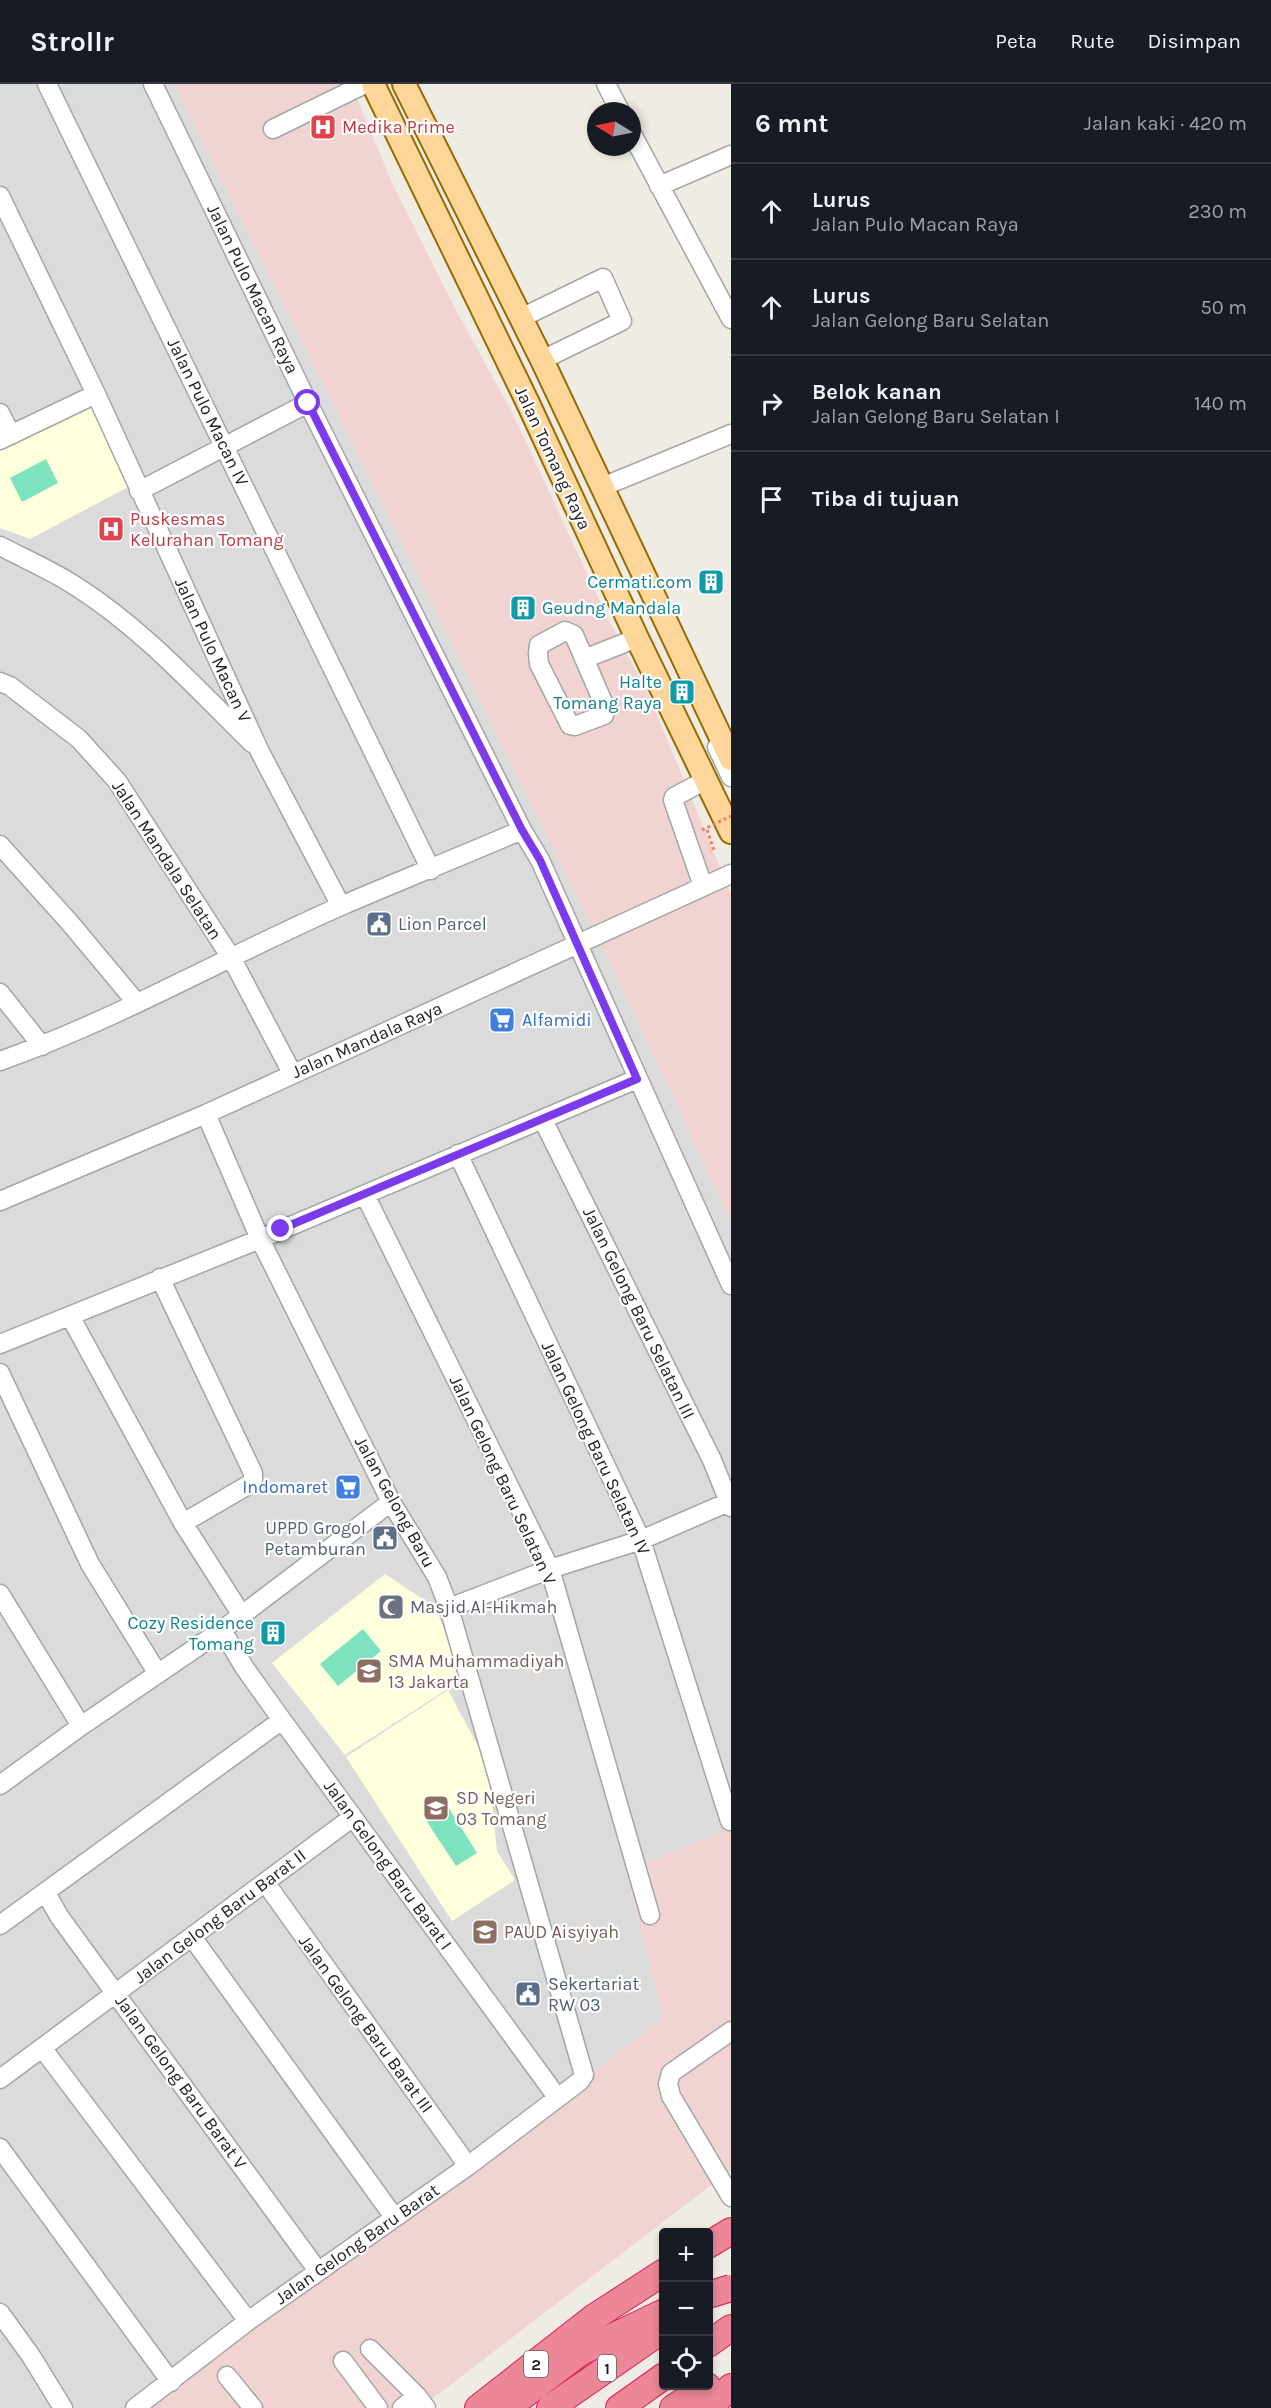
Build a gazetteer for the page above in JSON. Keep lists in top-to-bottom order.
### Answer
{
  "streets": {
    "highway": ["2", "1"],
    "main road": ["Jalan Tomang Raya"],
    "street": [
      "Jalan Pulo Macan Raya",
      "Jalan Pulo Macan IV",
      "Jalan Pulo Macan V",
      "Jalan Mandala Selatan",
      "Jalan Mandala Raya",
      "Jalan Gelong Baru Selatan III",
      "Jalan Gelong Baru Selatan IV",
      "Jalan Gelong Baru Selatan V",
      "Jalan Gelong Baru",
      "Jalan Gelong Baru Barat I",
      "Jalan Gelong Baru Barat II",
      "Jalan Gelong Baru Barat III",
      "Jalan Gelong Baru Barat V",
      "Jalan Gelong Baru Barat"
    ]
  },
  "crossings": [
    ["Jalan Pulo Macan Raya", "Jalan Mandala Raya"],
    ["Jalan Mandala Selatan", "Jalan Mandala Raya"],
    ["Jalan Mandala Raya", "Jalan Gelong Baru"],
    ["Jalan Gelong Baru", "Jalan Gelong Baru Barat"],
    ["Jalan Gelong Baru Barat I", "Jalan Gelong Baru Barat II"],
    ["Jalan Gelong Baru Barat I", "Jalan Gelong Baru Barat"],
    ["Jalan Gelong Baru Barat II", "Jalan Gelong Baru Barat III"],
    ["Jalan Gelong Baru Barat II", "Jalan Gelong Baru Barat V"],
    ["Jalan Gelong Baru Barat III", "Jalan Gelong Baru Barat"],
    ["Jalan Gelong Baru Barat V", "Jalan Gelong Baru Barat"]
  ],
  "places": {
    "hospital": ["Medika Prime", "Puskesmas Kelurahan Tomang"],
    "building": [
      "Cermati.com",
      "Geudng Mandala",
      "Halte Tomang Raya",
      "Cozy Residence Tomang"
    ],
    "public building": ["Lion Parcel", "UPPD Grogol Petamburan", "Sekertariat RW 03"],
    "supermarket": ["Alfamidi", "Indomaret"],
    "mosque": ["Masjid Al-Hikmah"],
    "school or university": ["SMA Muhammadiyah 13 Jakarta", "SD Negeri 03 Tomang", "PAUD Aisyiyah"]
  },
  "north": "left",
  "page": {
    "header": "Strollr",
    "nav": ["Peta", "Rute", "Disimpan"],
    "heading": ["6 mnt", "Jalan kaki · 420 m"],
    "list": [
      ["Lurus", "Jalan Pulo Macan Raya", "230 m"],
      ["Lurus", "Jalan Gelong Baru Selatan", "50 m"],
      ["Belok kanan", "Jalan Gelong Baru Selatan I", "140 m"],
      "Tiba di tujuan"
    ],
    "map_buttons": ["+", "−"]
  }
}
